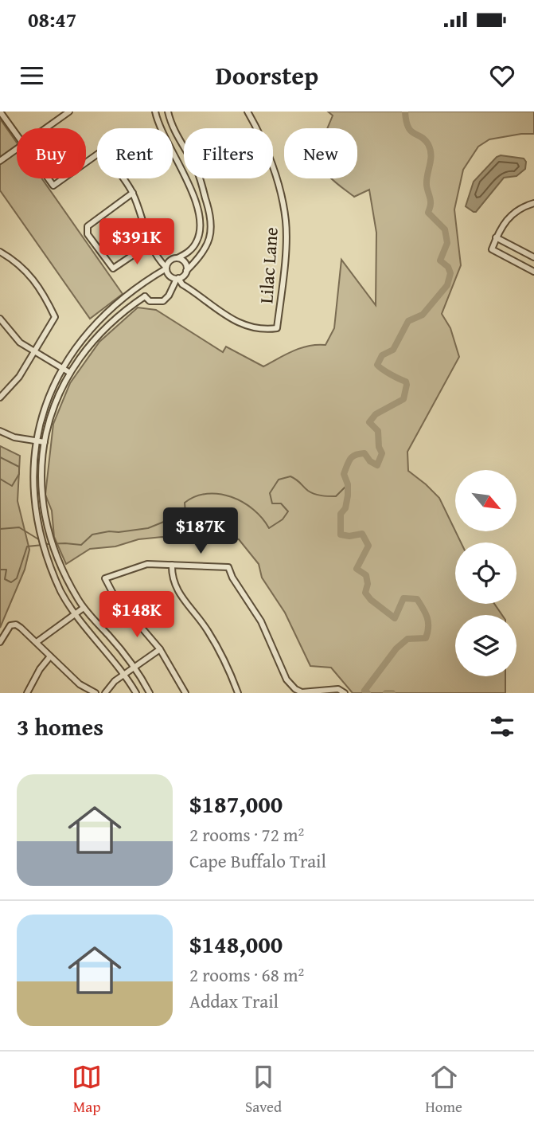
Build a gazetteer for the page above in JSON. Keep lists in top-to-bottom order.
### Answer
{
  "streets": {
    "street": ["Lilac Lane"]
  },
  "north": "bottom right",
  "page": {
    "status": "08:47",
    "header": "Doorstep",
    "chip": [
      "Buy",
      "Rent",
      "Filters",
      "New"
    ],
    "price": ["$391K", "$187K", "$148K"],
    "heading": "3 homes",
    "list": [
      {
        "name": "$187,000",
        "note": "2 rooms · 72 m² · Cape Buffalo Trail"
      },
      {
        "name": "$148,000",
        "note": "2 rooms · 68 m² · Addax Trail"
      }
    ],
    "tabs": ["Map", "Saved", "Home"]
  }
}
